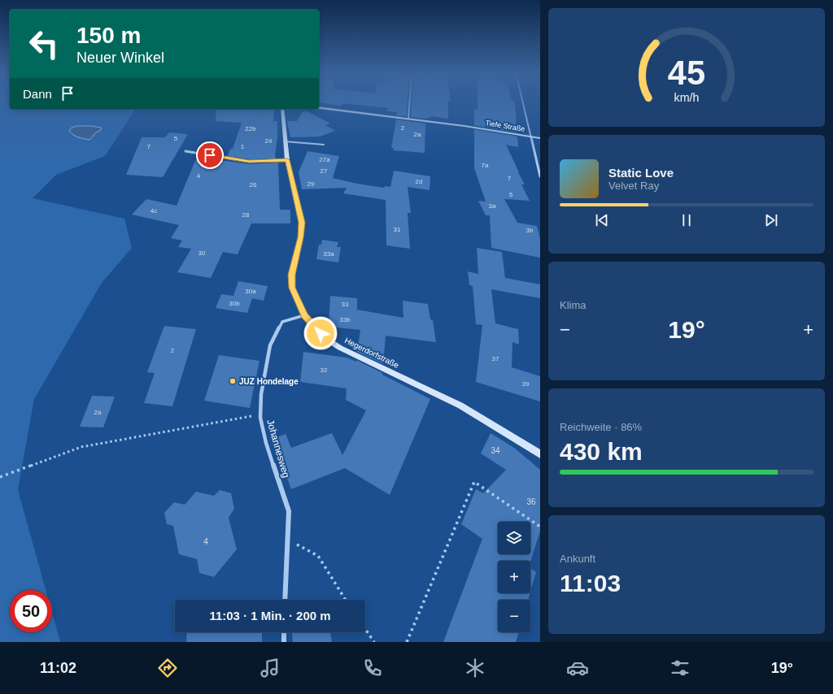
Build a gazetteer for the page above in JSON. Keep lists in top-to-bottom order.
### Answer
{
  "streets": {
    "main road": ["Tiefe Straße", "Hegerdorfstraße"],
    "street": ["Johannesweg"]
  },
  "crossings": [
    ["Hegerdorfstraße", "Johannesweg"]
  ],
  "places": ["JUZ Hondelage"],
  "house_numbers": [
    "2",
    "22b",
    "2a",
    "5",
    "24",
    "7",
    "1",
    "27a",
    "7a",
    "27",
    "4",
    "7",
    "2d",
    "29",
    "26",
    "5",
    "3a",
    "4c",
    "28",
    "31",
    "3b",
    "30",
    "33a",
    "30a",
    "30b",
    "33",
    "33b",
    "2",
    "37",
    "32",
    "39",
    "2a",
    "34",
    "36",
    "4"
  ],
  "page": {
    "turn": ["150 m", "Neuer Winkel"],
    "then": "Dann",
    "song": ["Static Love", "Velvet Ray"],
    "tile": [
      "Klima",
      ["Reichweite · 86%", "430 km"],
      ["Ankunft", "11:03"]
    ],
    "heat": ["−", "19°", "+"],
    "map_buttons": ["+", "−"],
    "limit": "50",
    "trip": "11:03 · 1 Min. · 200 m",
    "tabs": ["11:02", "19°"],
    "gauge": ["45", "km/h"]
  }
}
